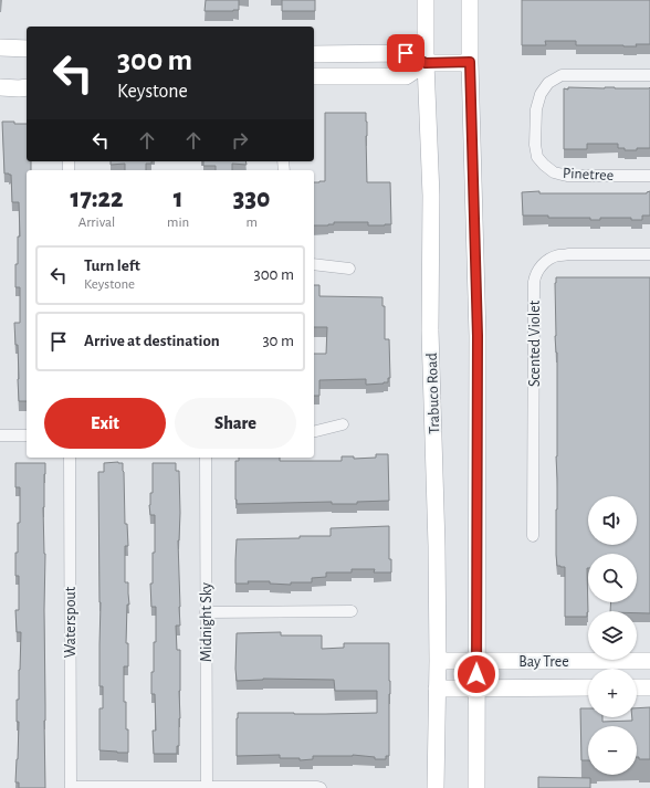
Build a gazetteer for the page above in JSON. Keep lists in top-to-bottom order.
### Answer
{
  "streets": {
    "main road": ["Trabuco Road", "Bay Tree"],
    "street": [
      "Pinetree",
      "Scented Violet",
      "Waterspout",
      "Midnight Sky"
    ]
  },
  "crossings": [
    ["Trabuco Road", "Bay Tree"]
  ],
  "page": {
    "turn": ["300 m", "Keystone"],
    "eta": [
      "17:22",
      "Arrival",
      "1",
      "min",
      "330",
      "m"
    ],
    "list": [
      {
        "name": "Turn left",
        "note": "Keystone",
        "value": "300 m"
      },
      {
        "name": "Arrive at destination",
        "value": "30 m"
      }
    ],
    "buttons": ["Exit", "Share"],
    "map_buttons": ["+", "−"]
  }
}
